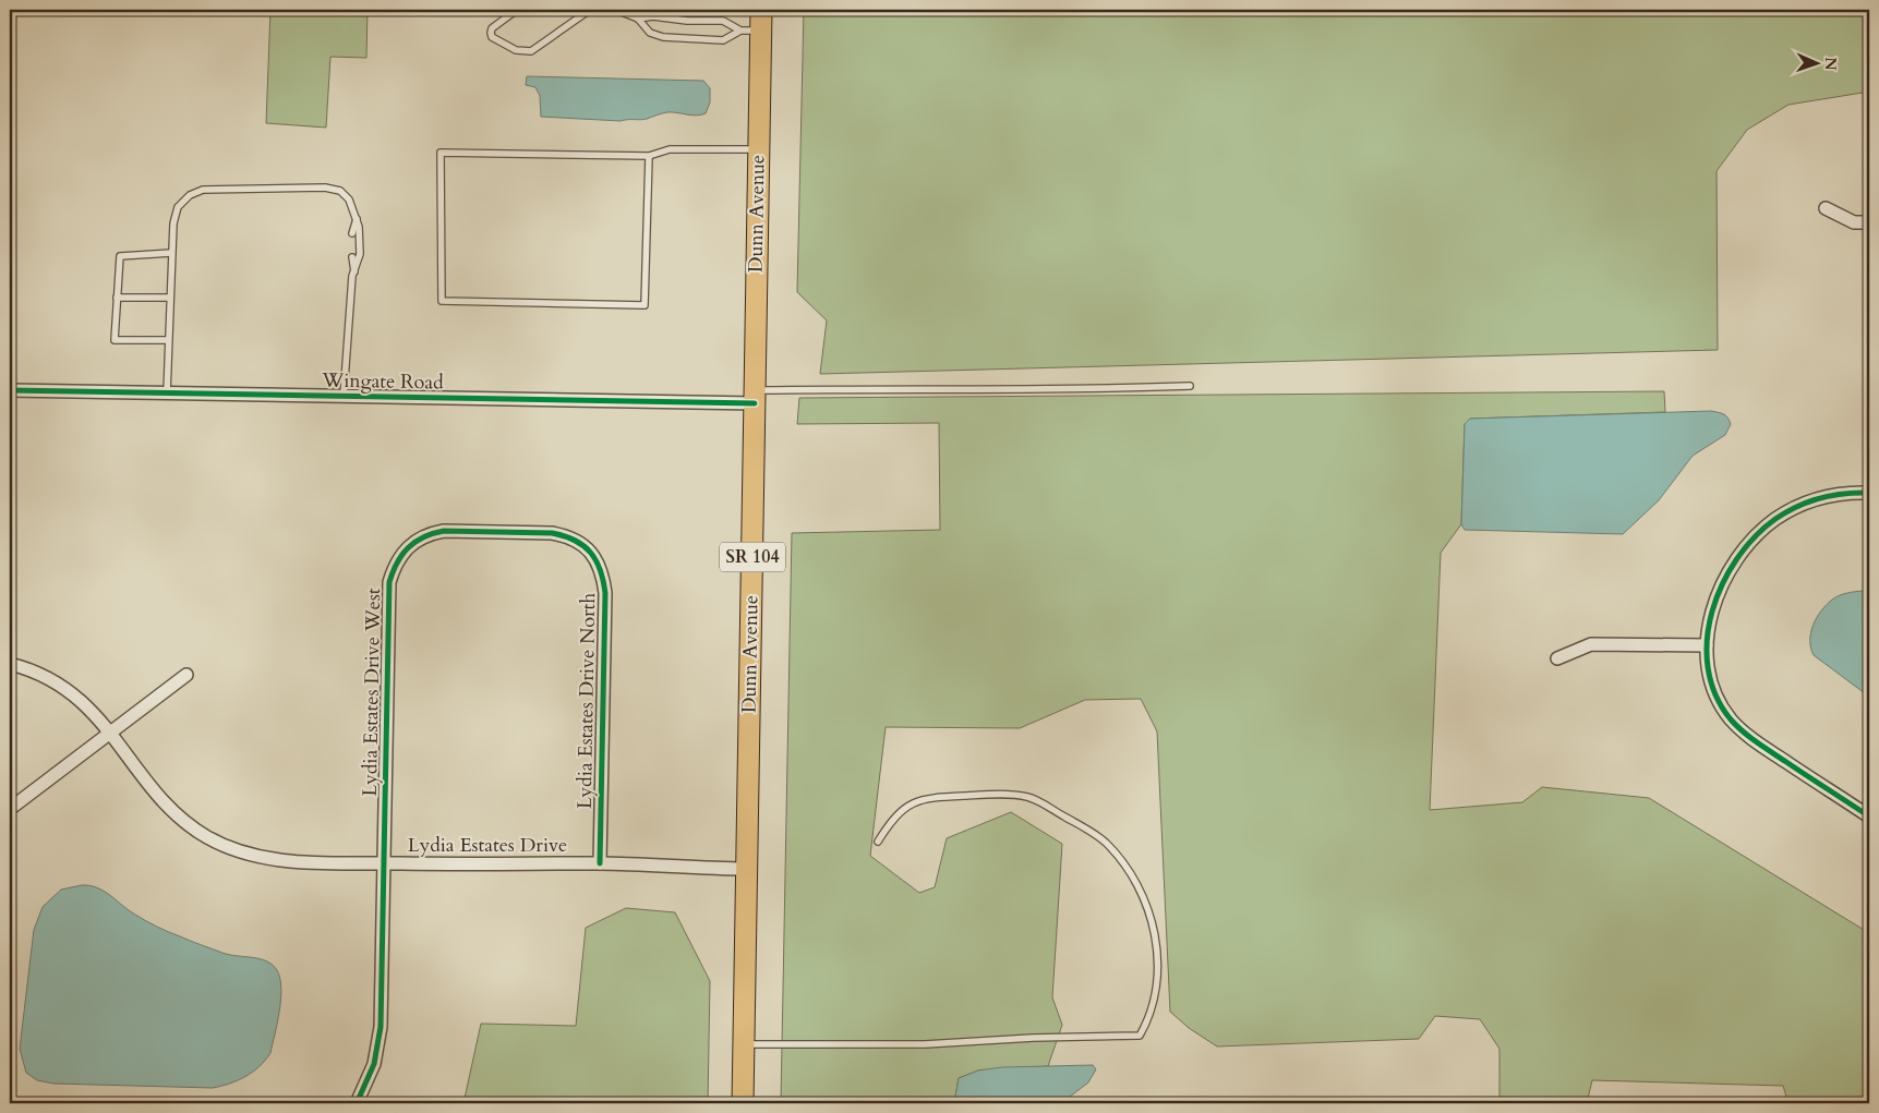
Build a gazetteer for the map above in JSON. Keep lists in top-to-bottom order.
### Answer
{
  "streets": {
    "main road": ["Dunn Avenue", "SR 104"],
    "street": [
      "Wingate Road",
      "Lydia Estates Drive West",
      "Lydia Estates Drive North",
      "Lydia Estates Drive"
    ]
  },
  "crossings": [
    ["Dunn Avenue", "Wingate Road"],
    ["Dunn Avenue", "Lydia Estates Drive"],
    ["Lydia Estates Drive West", "Lydia Estates Drive North"],
    ["Lydia Estates Drive West", "Lydia Estates Drive"],
    ["Lydia Estates Drive North", "Lydia Estates Drive"]
  ],
  "north": "right"
}
